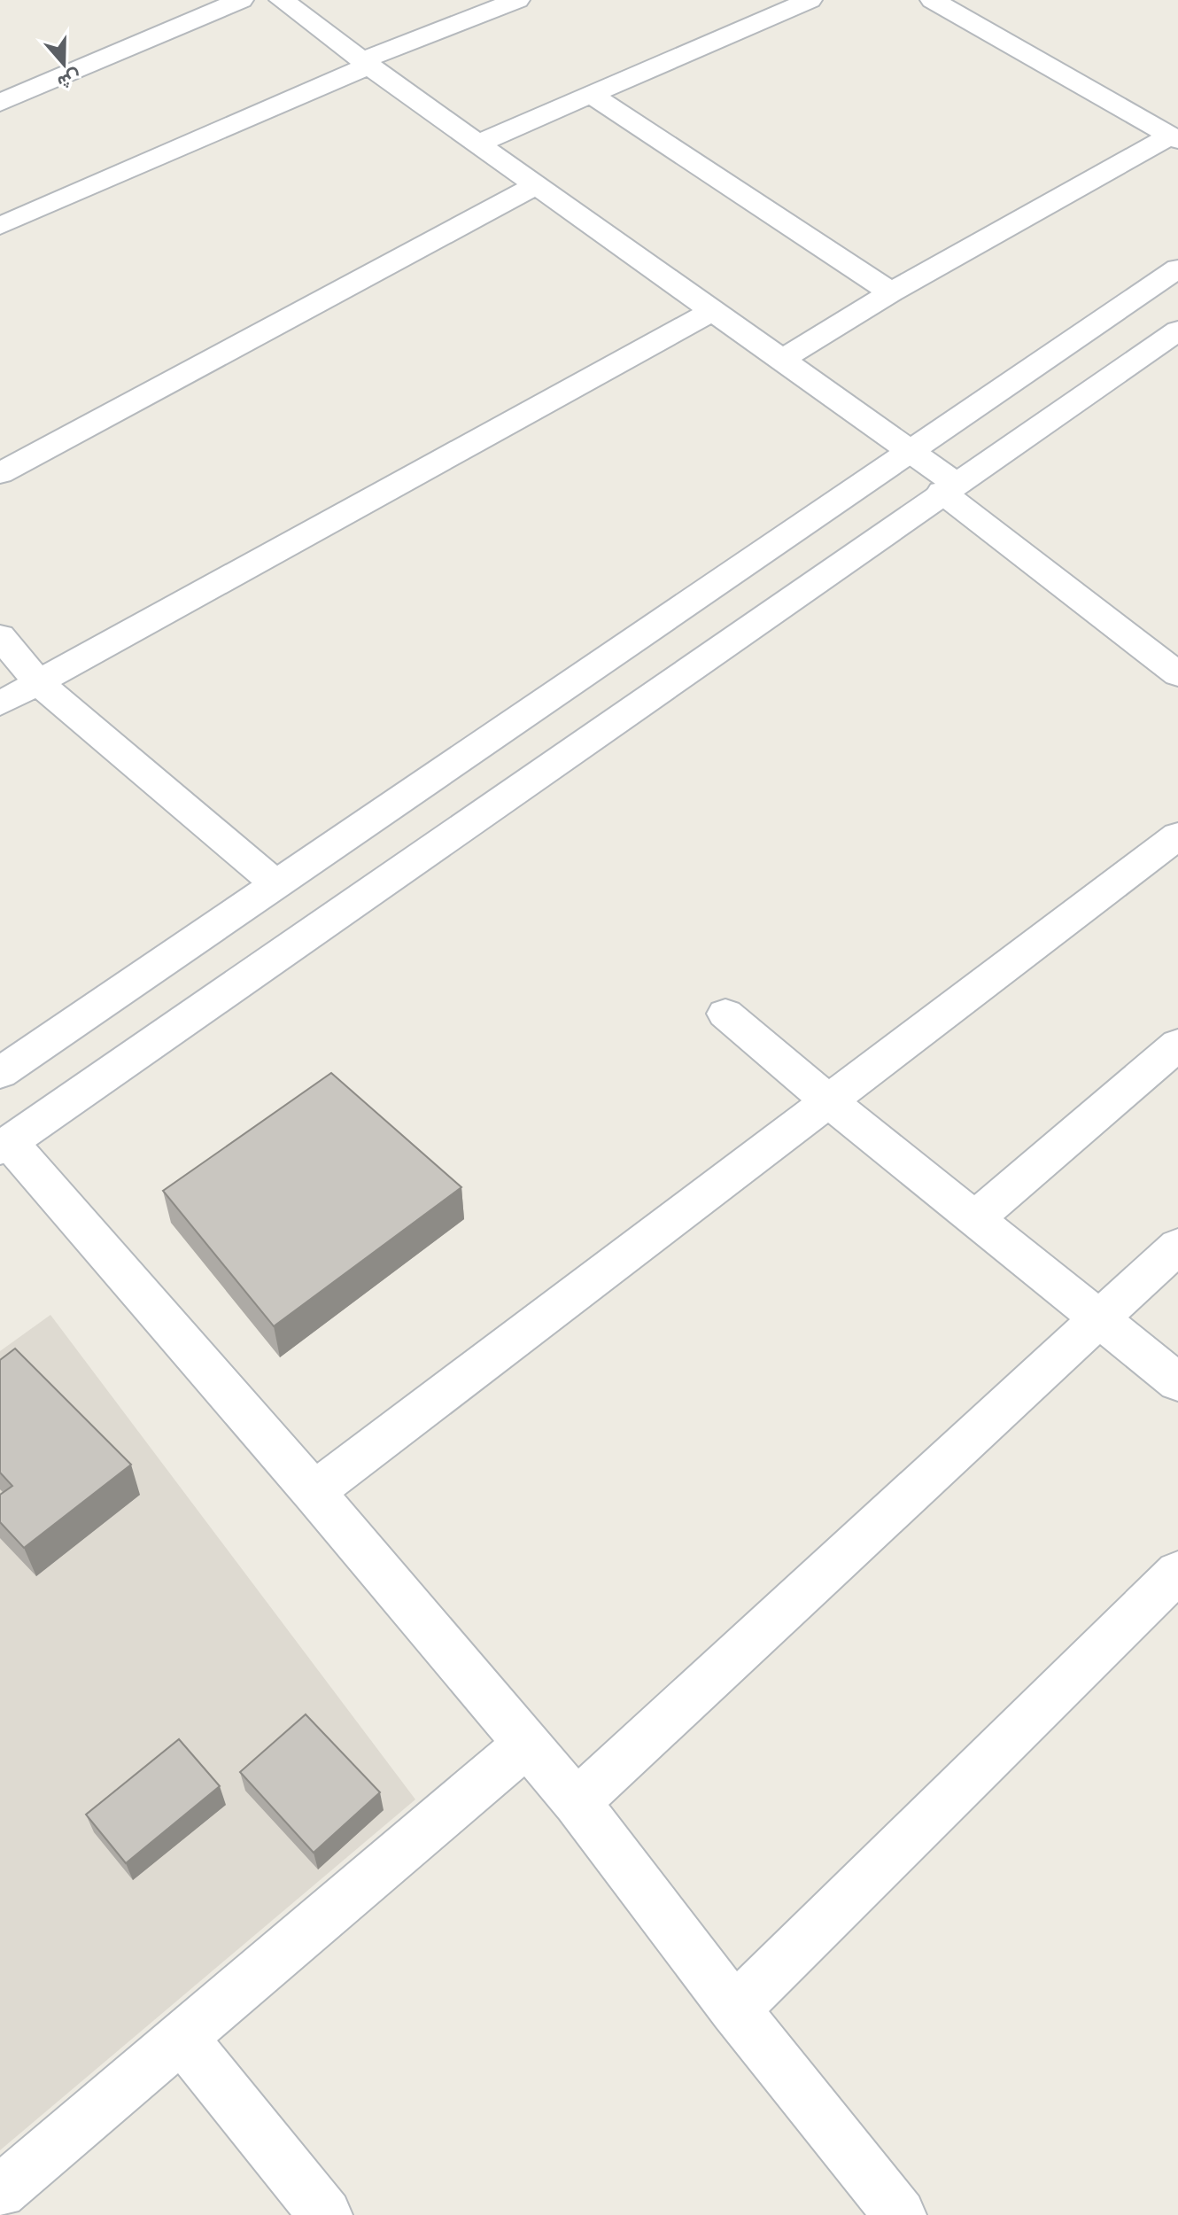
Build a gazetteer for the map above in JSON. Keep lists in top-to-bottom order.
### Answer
{
  "north": "bottom"
}
